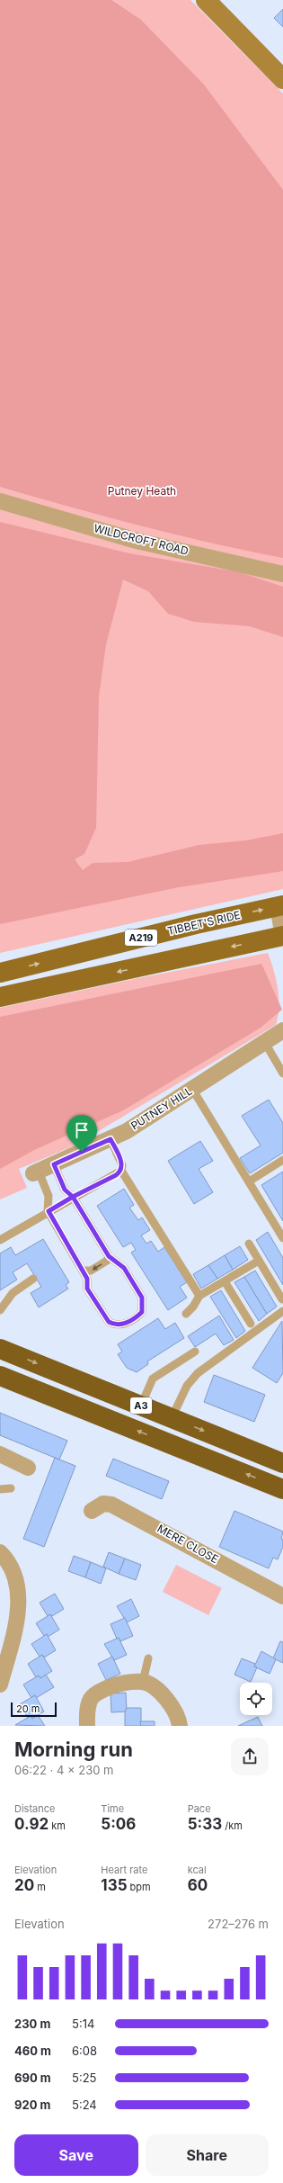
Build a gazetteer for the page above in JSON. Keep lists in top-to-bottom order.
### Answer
{
  "streets": {
    "highway": ["A3"],
    "main road": ["TIBBET'S RIDE", "A219"],
    "street": ["WILDCROFT ROAD", "PUTNEY HILL", "MERE CLOSE"]
  },
  "parks": ["Putney Heath"],
  "scale_bar": "20 m",
  "page": {
    "scale": "20 m",
    "heading": ["Morning run", "06:22 · 4 × 230 m"],
    "stats": [
      ["Distance", "0.92 km"],
      ["Time", "5:06"],
      ["Pace", "5:33 /km"],
      ["Elevation", "20 m"],
      ["Heart rate", "135 bpm"],
      ["kcal", "60"]
    ],
    "chart": ["Elevation", "272–276 m"],
    "list": [
      {
        "name": "230 m",
        "note": "5:14"
      },
      {
        "name": "460 m",
        "note": "6:08"
      },
      {
        "name": "690 m",
        "note": "5:25"
      },
      {
        "name": "920 m",
        "note": "5:24"
      }
    ],
    "buttons": ["Save", "Share"]
  }
}
